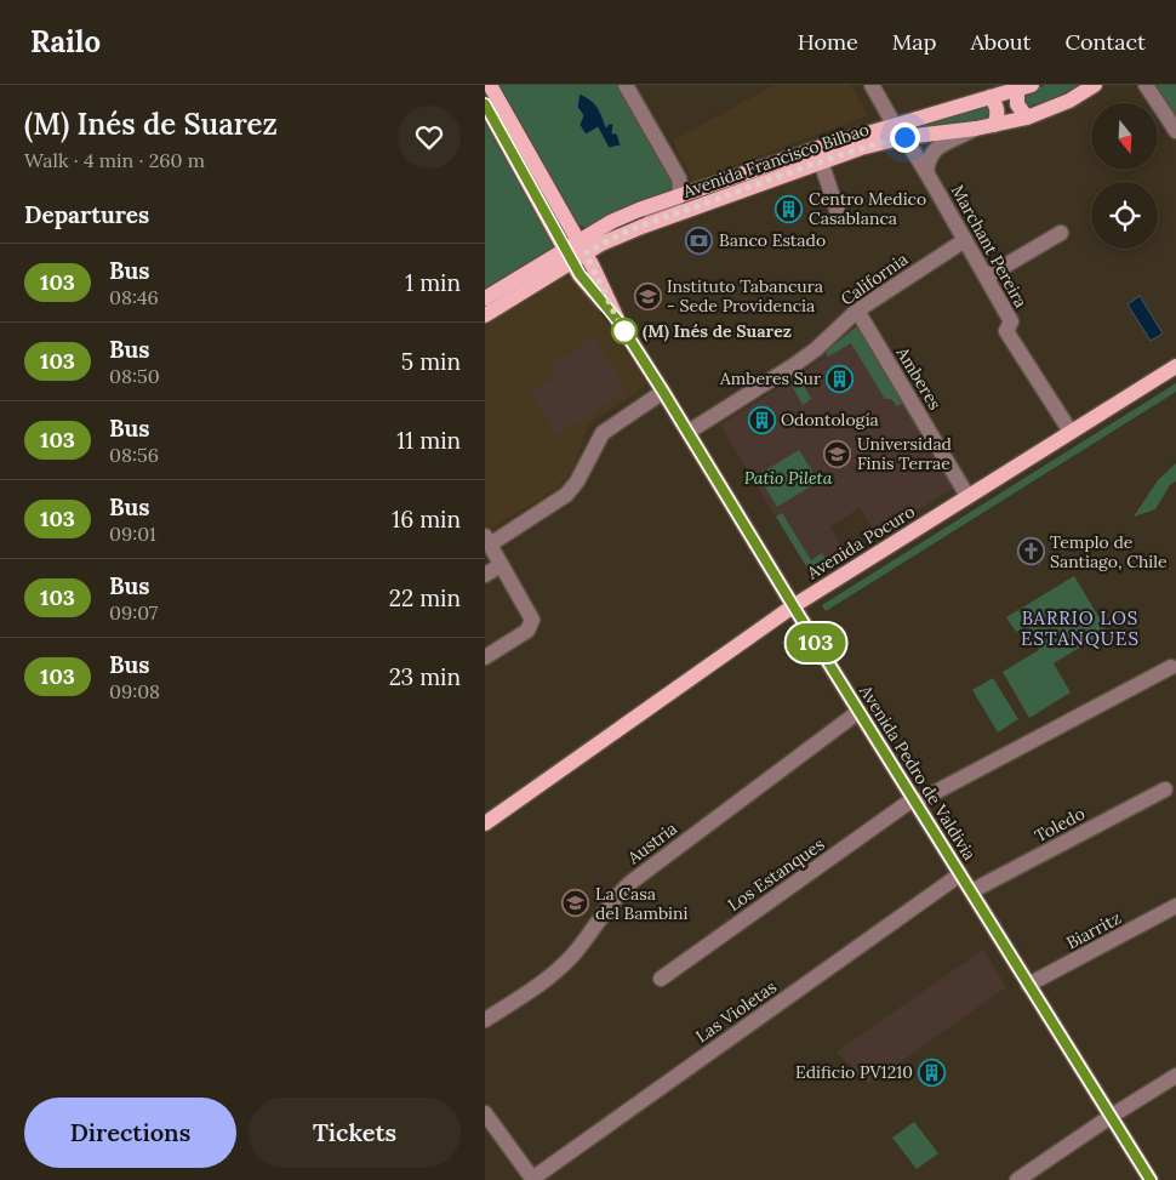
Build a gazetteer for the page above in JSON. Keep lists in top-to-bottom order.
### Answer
{
  "streets": {
    "main road": ["Avenida Francisco Bilbao", "Avenida Pocuro", "Avenida Pedro de Valdivia"],
    "street": [
      "Marchant Pereira",
      "California",
      "Amberes",
      "Toledo",
      "Austria",
      "Los Estanques",
      "Biarritz",
      "Las Violetas"
    ]
  },
  "crossings": [
    ["Avenida Francisco Bilbao", "Marchant Pereira"],
    ["Avenida Francisco Bilbao", "Avenida Pedro de Valdivia"],
    ["Marchant Pereira", "California"],
    ["Marchant Pereira", "Avenida Pocuro"],
    ["California", "Amberes"],
    ["California", "Avenida Pedro de Valdivia"],
    ["Amberes", "Avenida Pocuro"],
    ["Avenida Pocuro", "Avenida Pedro de Valdivia"],
    ["Avenida Pedro de Valdivia", "Toledo"],
    ["Avenida Pedro de Valdivia", "Austria"],
    ["Avenida Pedro de Valdivia", "Los Estanques"],
    ["Avenida Pedro de Valdivia", "Biarritz"],
    ["Avenida Pedro de Valdivia", "Las Violetas"]
  ],
  "districts": ["BARRIO LOS ESTANQUES"],
  "parks": ["Patio Pileta"],
  "places": {
    "building": [
      "Centro Medico Casablanca",
      "Amberes Sur",
      "Odontología",
      "Edificio PV1210"
    ],
    "bank": ["Banco Estado"],
    "school or university": ["Instituto Tabancura - Sede Providencia", "Universidad Finis Terrae", "La Casa del Bambini"],
    "other": ["(M) Inés de Suarez"],
    "church": ["Templo de Santiago, Chile"]
  },
  "lines": ["bus line 103"],
  "north": "bottom",
  "page": {
    "header": "Railo",
    "nav": [
      "Home",
      "Map",
      "About",
      "Contact"
    ],
    "heading": [
      ["(M) Inés de Suarez", "Walk · 4 min · 260 m"],
      "Departures"
    ],
    "on_map": "103",
    "list": [
      {
        "mark": "103",
        "name": "Bus",
        "note": "08:46",
        "value": "1 min"
      },
      {
        "mark": "103",
        "name": "Bus",
        "note": "08:50",
        "value": "5 min"
      },
      {
        "mark": "103",
        "name": "Bus",
        "note": "08:56",
        "value": "11 min"
      },
      {
        "mark": "103",
        "name": "Bus",
        "note": "09:01",
        "value": "16 min"
      },
      {
        "mark": "103",
        "name": "Bus",
        "note": "09:07",
        "value": "22 min"
      },
      {
        "mark": "103",
        "name": "Bus",
        "note": "09:08",
        "value": "23 min"
      }
    ],
    "buttons": ["Directions", "Tickets"]
  }
}
